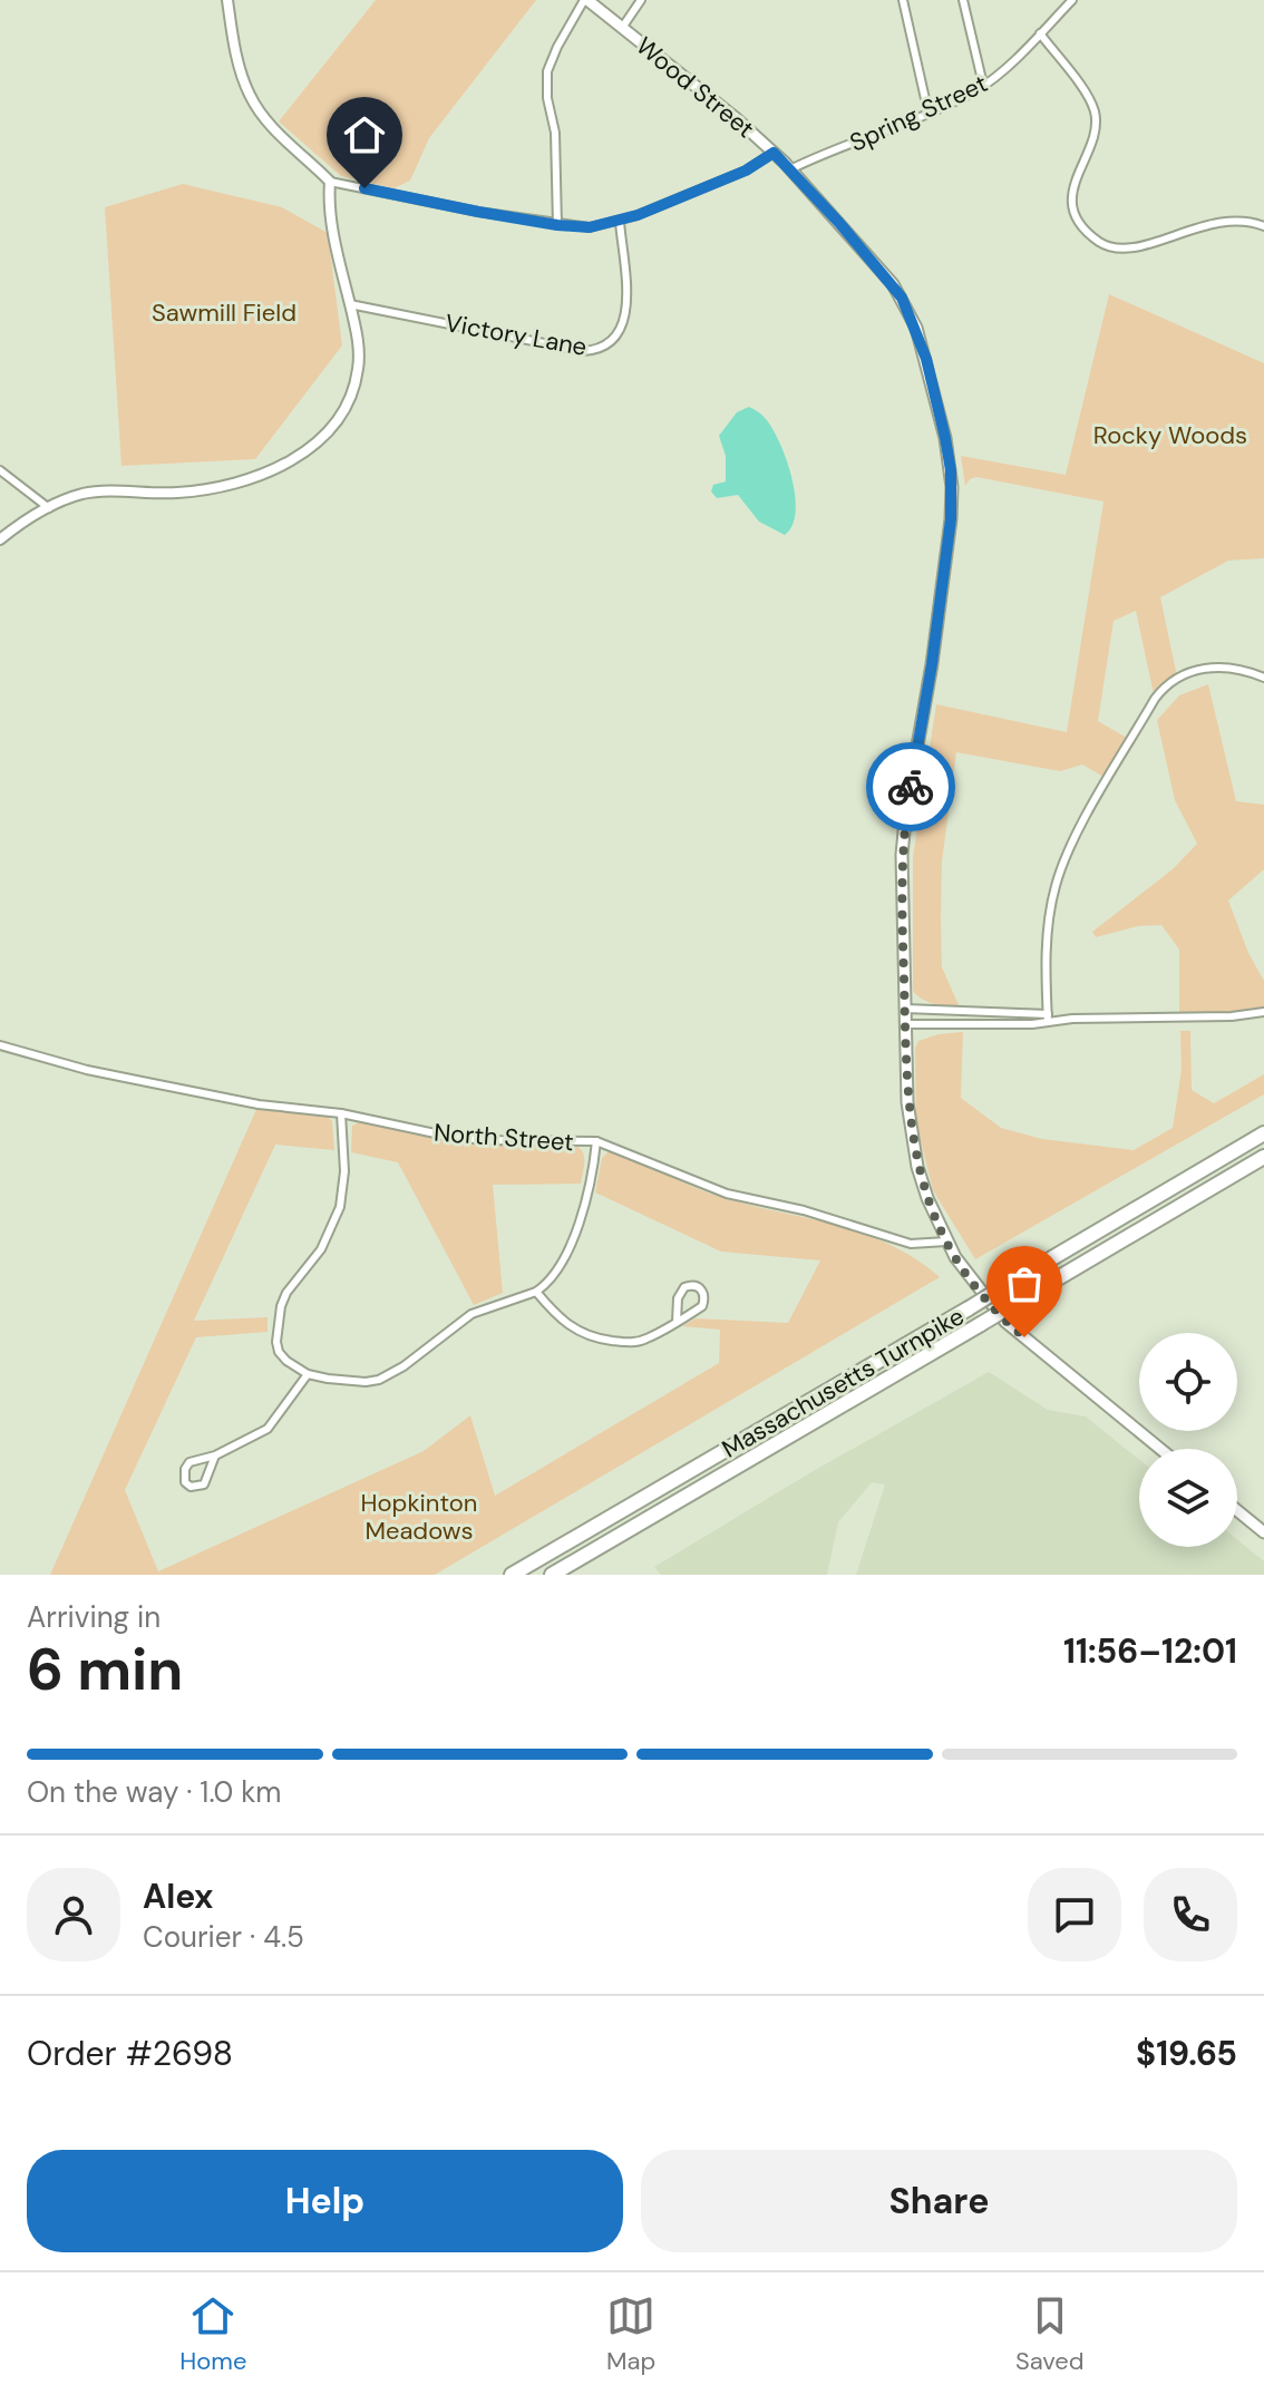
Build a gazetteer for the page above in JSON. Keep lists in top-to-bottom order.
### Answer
{
  "streets": {
    "highway": ["Massachusetts Turnpike"],
    "main road": ["Wood Street"],
    "street": ["Spring Street", "Victory Lane", "North Street"]
  },
  "crossings": [
    ["Wood Street", "Spring Street"],
    ["Wood Street", "North Street"]
  ],
  "parks": ["Sawmill Field", "Rocky Woods", "Hopkinton Meadows"],
  "page": {
    "heading": ["6 min", "Arriving in", "11:56–12:01"],
    "panel": [
      "Alex",
      "Courier · 4.5",
      "Order #2698",
      "$19.65"
    ],
    "bar": "On the way · 1.0 km",
    "buttons": ["Help", "Share"],
    "tabs": ["Home", "Map", "Saved"]
  }
}
